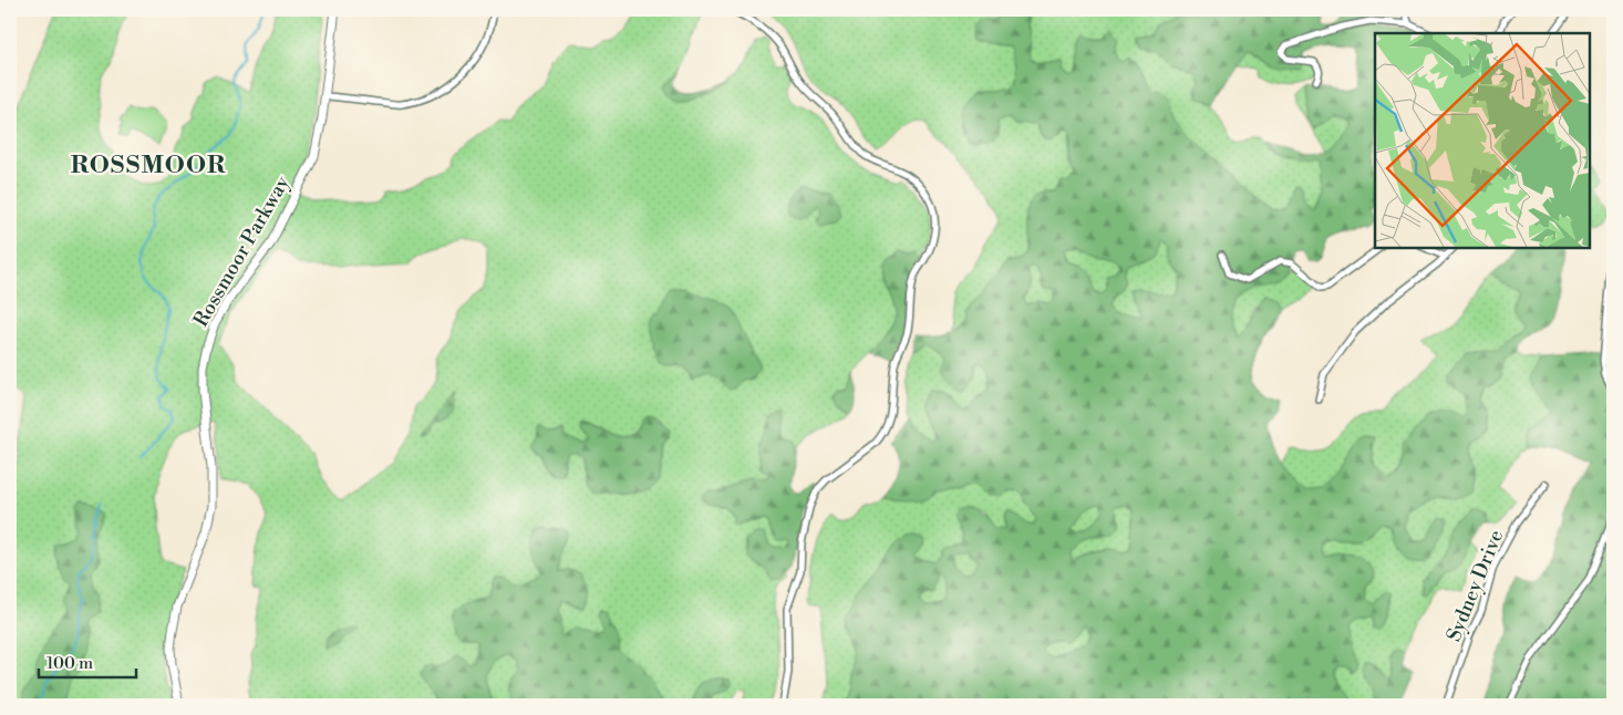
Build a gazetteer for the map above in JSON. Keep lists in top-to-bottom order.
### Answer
{
  "streets": {
    "street": ["Rossmoor Parkway", "Sydney Drive"]
  },
  "districts": ["ROSSMOOR"],
  "scale_bar": "100 m"
}
